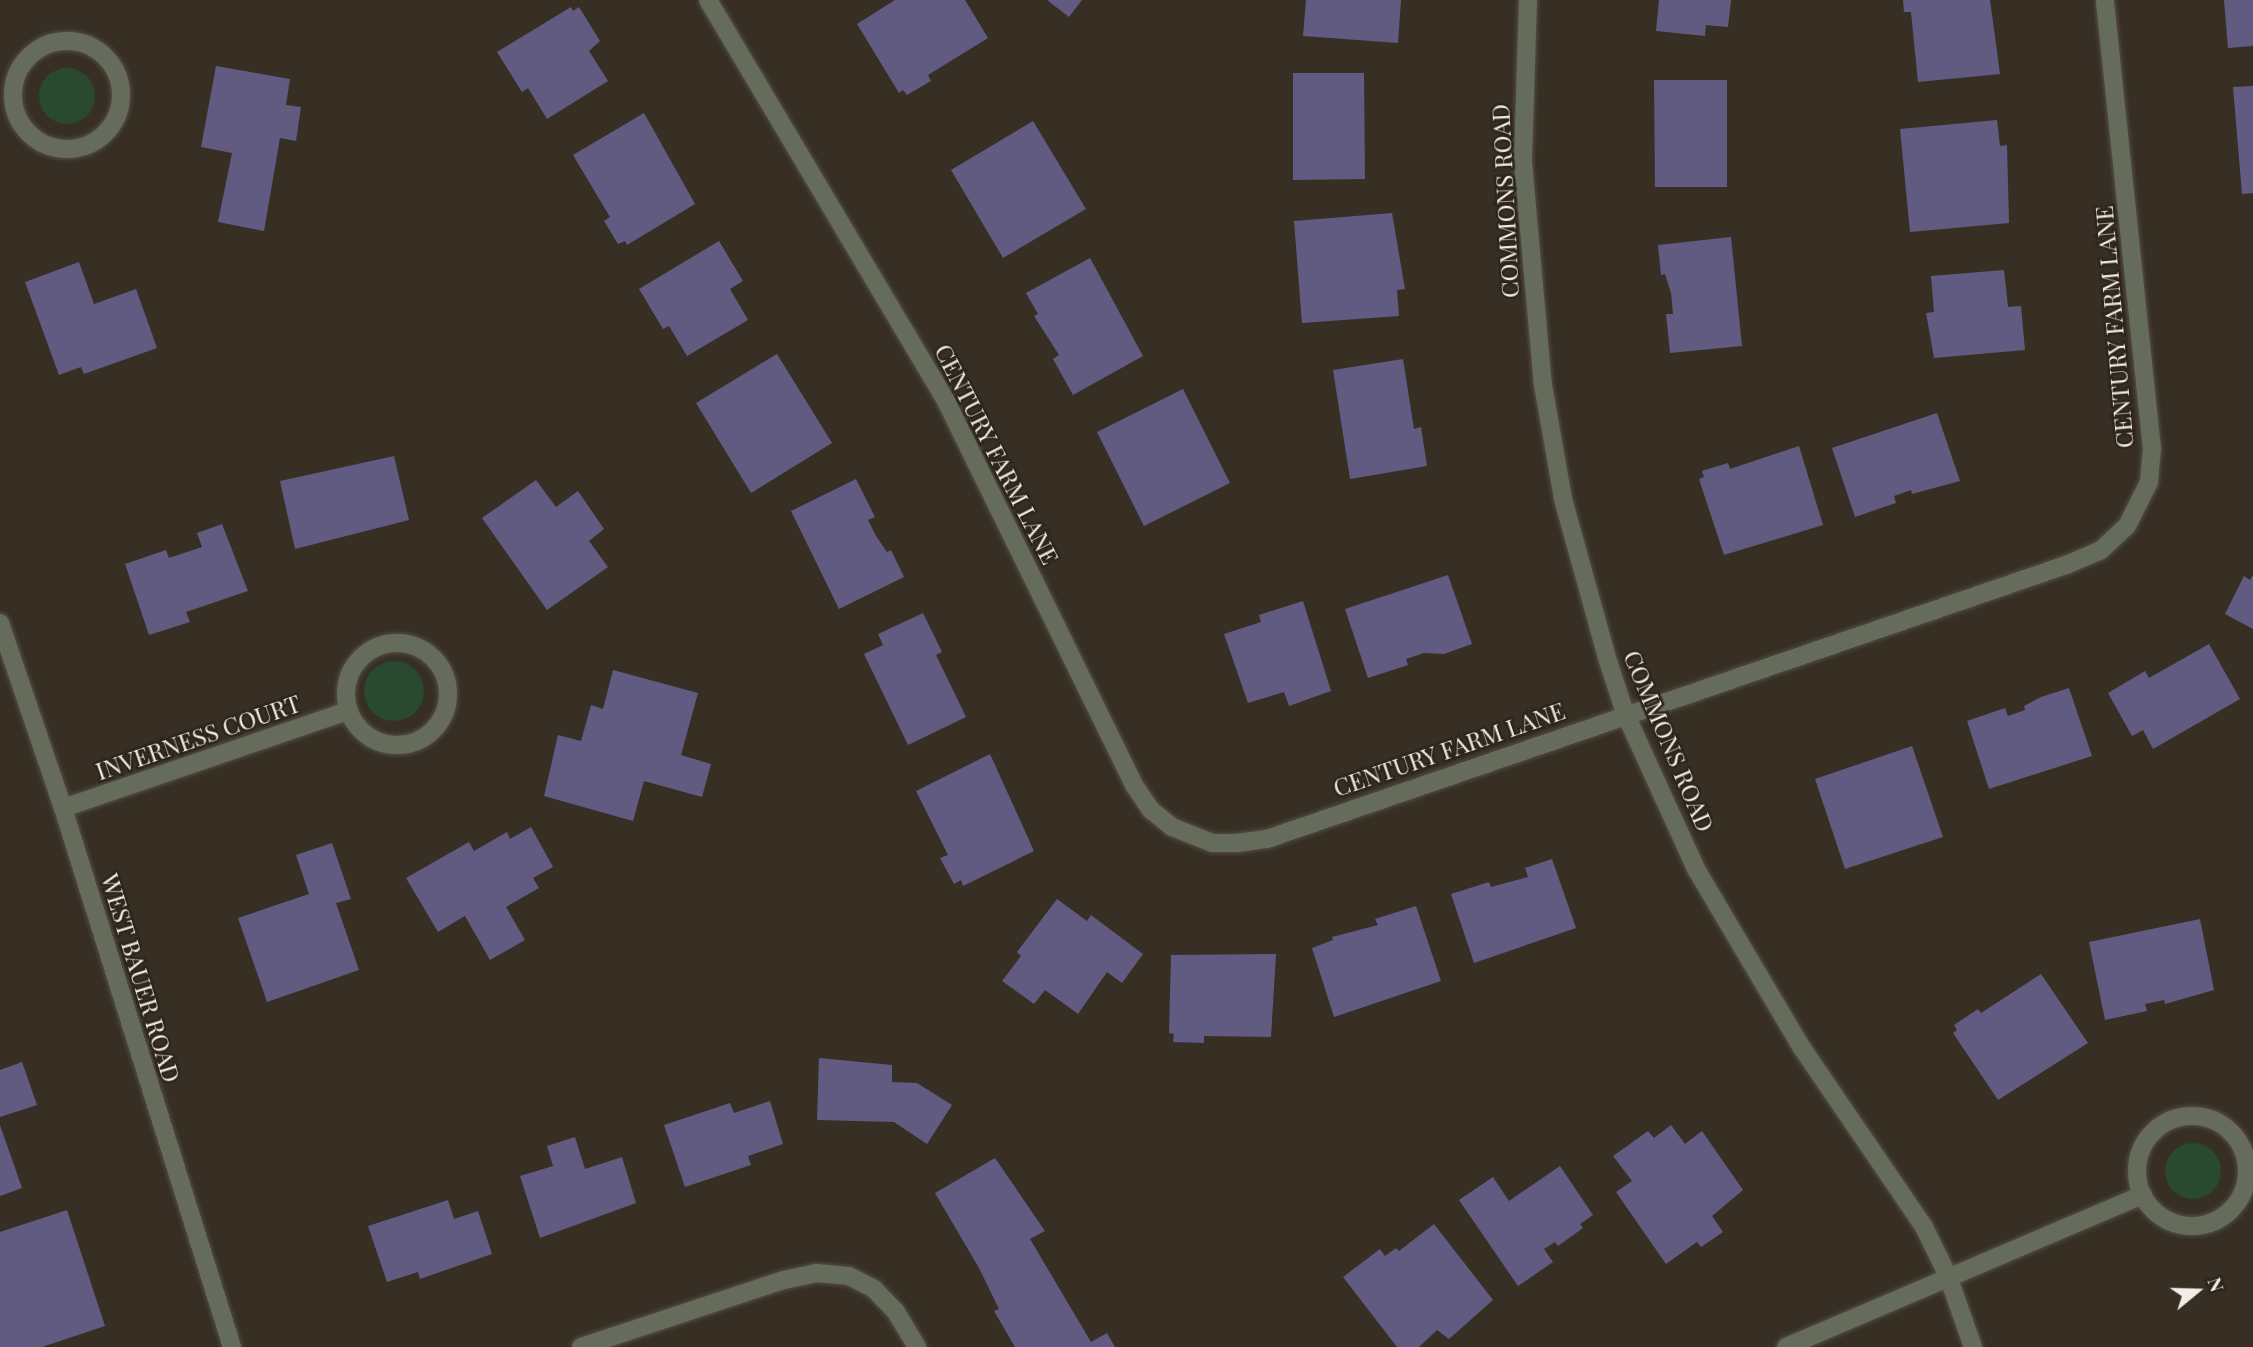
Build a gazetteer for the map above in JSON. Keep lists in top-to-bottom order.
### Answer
{
  "streets": {
    "street": [
      "COMMONS ROAD",
      "CENTURY FARM LANE",
      "INVERNESS COURT",
      "WEST BAUER ROAD"
    ]
  },
  "crossings": [
    ["COMMONS ROAD", "CENTURY FARM LANE"],
    ["INVERNESS COURT", "WEST BAUER ROAD"]
  ],
  "north": "right"
}
